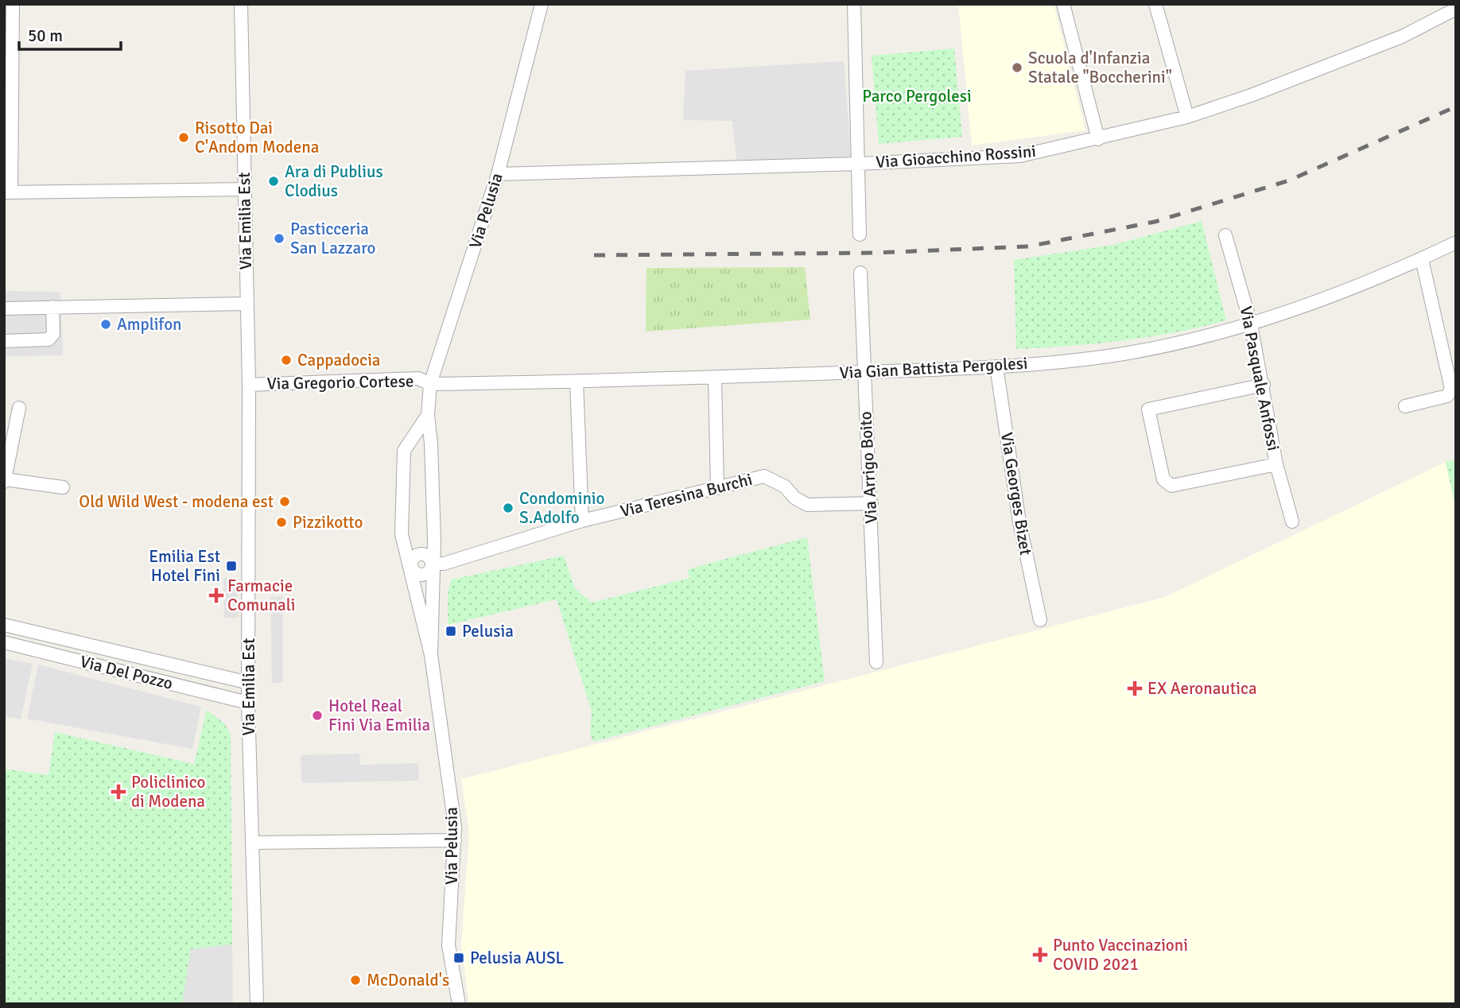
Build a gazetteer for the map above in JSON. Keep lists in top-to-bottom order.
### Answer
{
  "streets": {
    "street": [
      "Via Gioacchino Rossini",
      "Via Pelusia",
      "Via Emilia Est",
      "Via Gian Battista Pergolesi",
      "Via Pasquale Anfossi",
      "Via Gregorio Cortese",
      "Via Arrigo Boito",
      "Via Georges Bizet",
      "Via Teresina Burchi",
      "Via Del Pozzo"
    ]
  },
  "crossings": [
    ["Via Gioacchino Rossini", "Via Pelusia"],
    ["Via Pelusia", "Via Gian Battista Pergolesi"],
    ["Via Pelusia", "Via Gregorio Cortese"],
    ["Via Pelusia", "Via Teresina Burchi"],
    ["Via Emilia Est", "Via Gregorio Cortese"],
    ["Via Emilia Est", "Via Del Pozzo"],
    ["Via Gian Battista Pergolesi", "Via Pasquale Anfossi"],
    ["Via Gian Battista Pergolesi", "Via Gregorio Cortese"],
    ["Via Gian Battista Pergolesi", "Via Arrigo Boito"],
    ["Via Gian Battista Pergolesi", "Via Georges Bizet"],
    ["Via Arrigo Boito", "Via Teresina Burchi"]
  ],
  "parks": ["Parco Pergolesi"],
  "places": {
    "other": [
      "Scuola d'Infanzia Statale \"Boccherini\"",
      "Risotto Dai C'Andom Modena",
      "Ara di Publius Clodius",
      "Pasticceria San Lazzaro",
      "Amplifon",
      "Cappadocia",
      "Old Wild West - modena est",
      "Condominio S.Adolfo",
      "Pizzikotto",
      "Hotel Real Fini Via Emilia",
      "McDonald's"
    ],
    "transit": ["Emilia Est Hotel Fini", "Pelusia", "Pelusia AUSL"],
    "health": [
      "Farmacie Comunali",
      "EX Aeronautica",
      "Policlinico di Modena",
      "Punto Vaccinazioni COVID 2021"
    ]
  },
  "scale_bar": "50 m"
}
